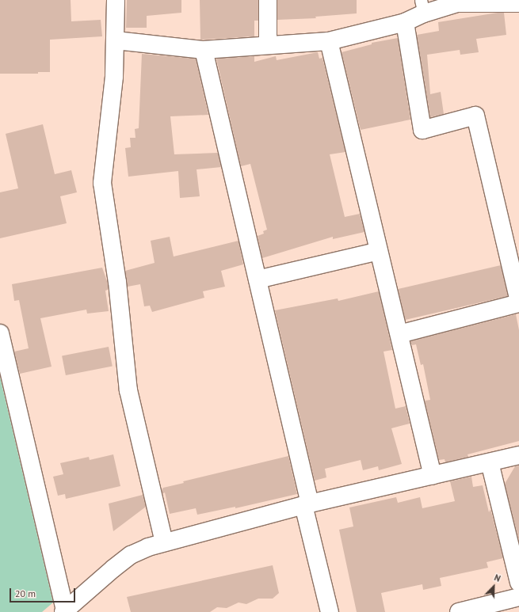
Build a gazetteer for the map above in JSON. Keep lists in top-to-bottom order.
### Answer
{
  "scale_bar": "20 m",
  "north": "top right"
}
